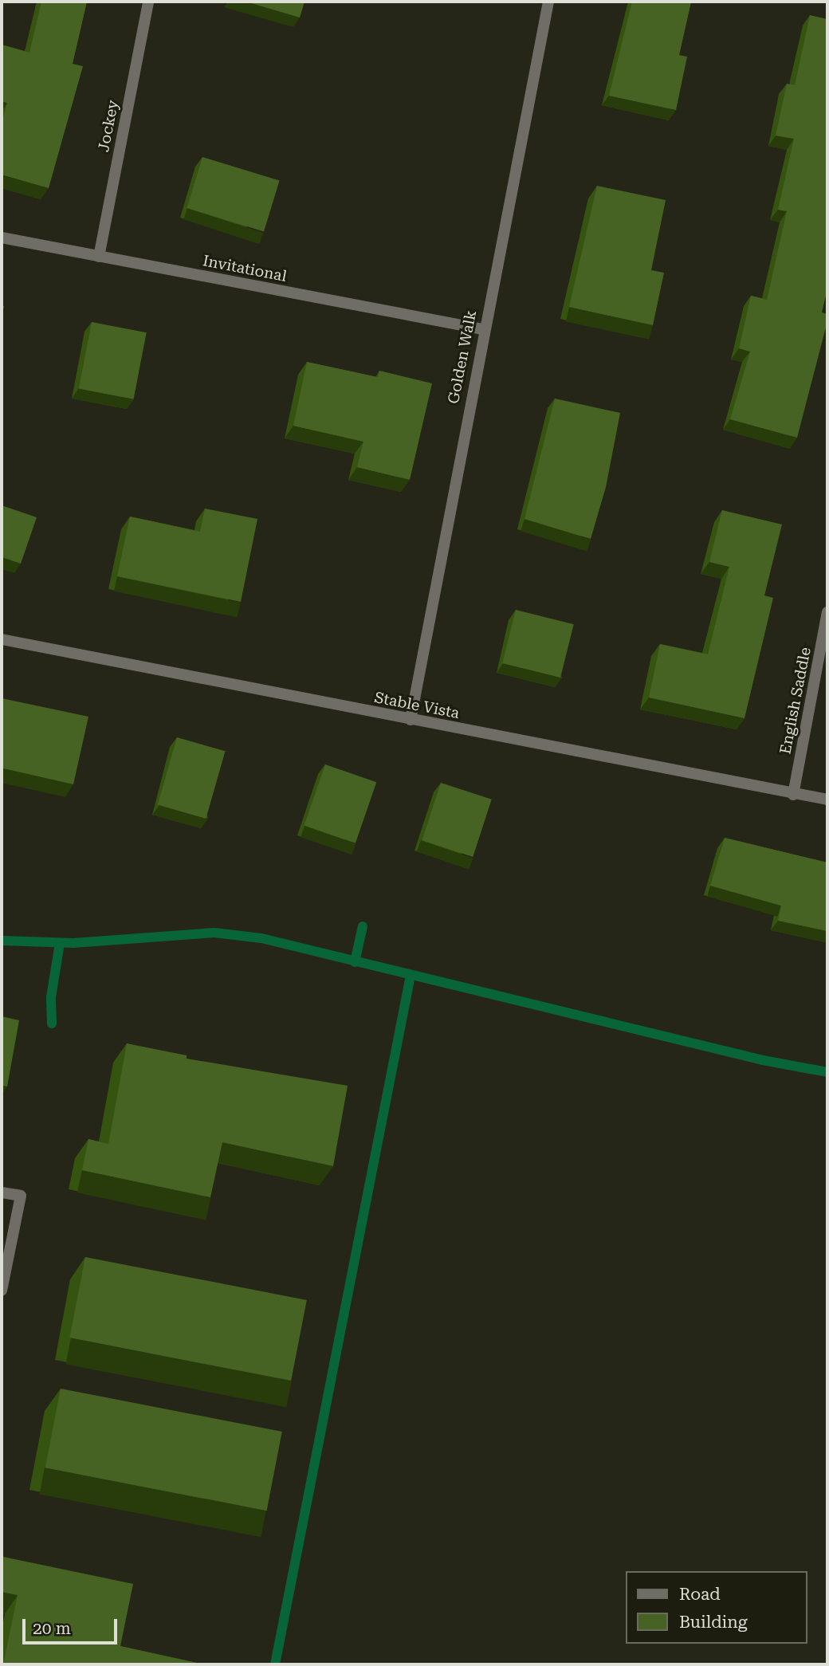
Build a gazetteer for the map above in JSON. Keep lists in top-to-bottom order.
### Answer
{
  "streets": {
    "street": [
      "Jockey",
      "Invitational",
      "Golden Walk",
      "English Saddle",
      "Stable Vista"
    ]
  },
  "crossings": [
    ["Jockey", "Invitational"],
    ["Invitational", "Golden Walk"],
    ["Golden Walk", "Stable Vista"],
    ["English Saddle", "Stable Vista"]
  ],
  "legend": ["Road", "Building"],
  "scale_bar": "20 m"
}
